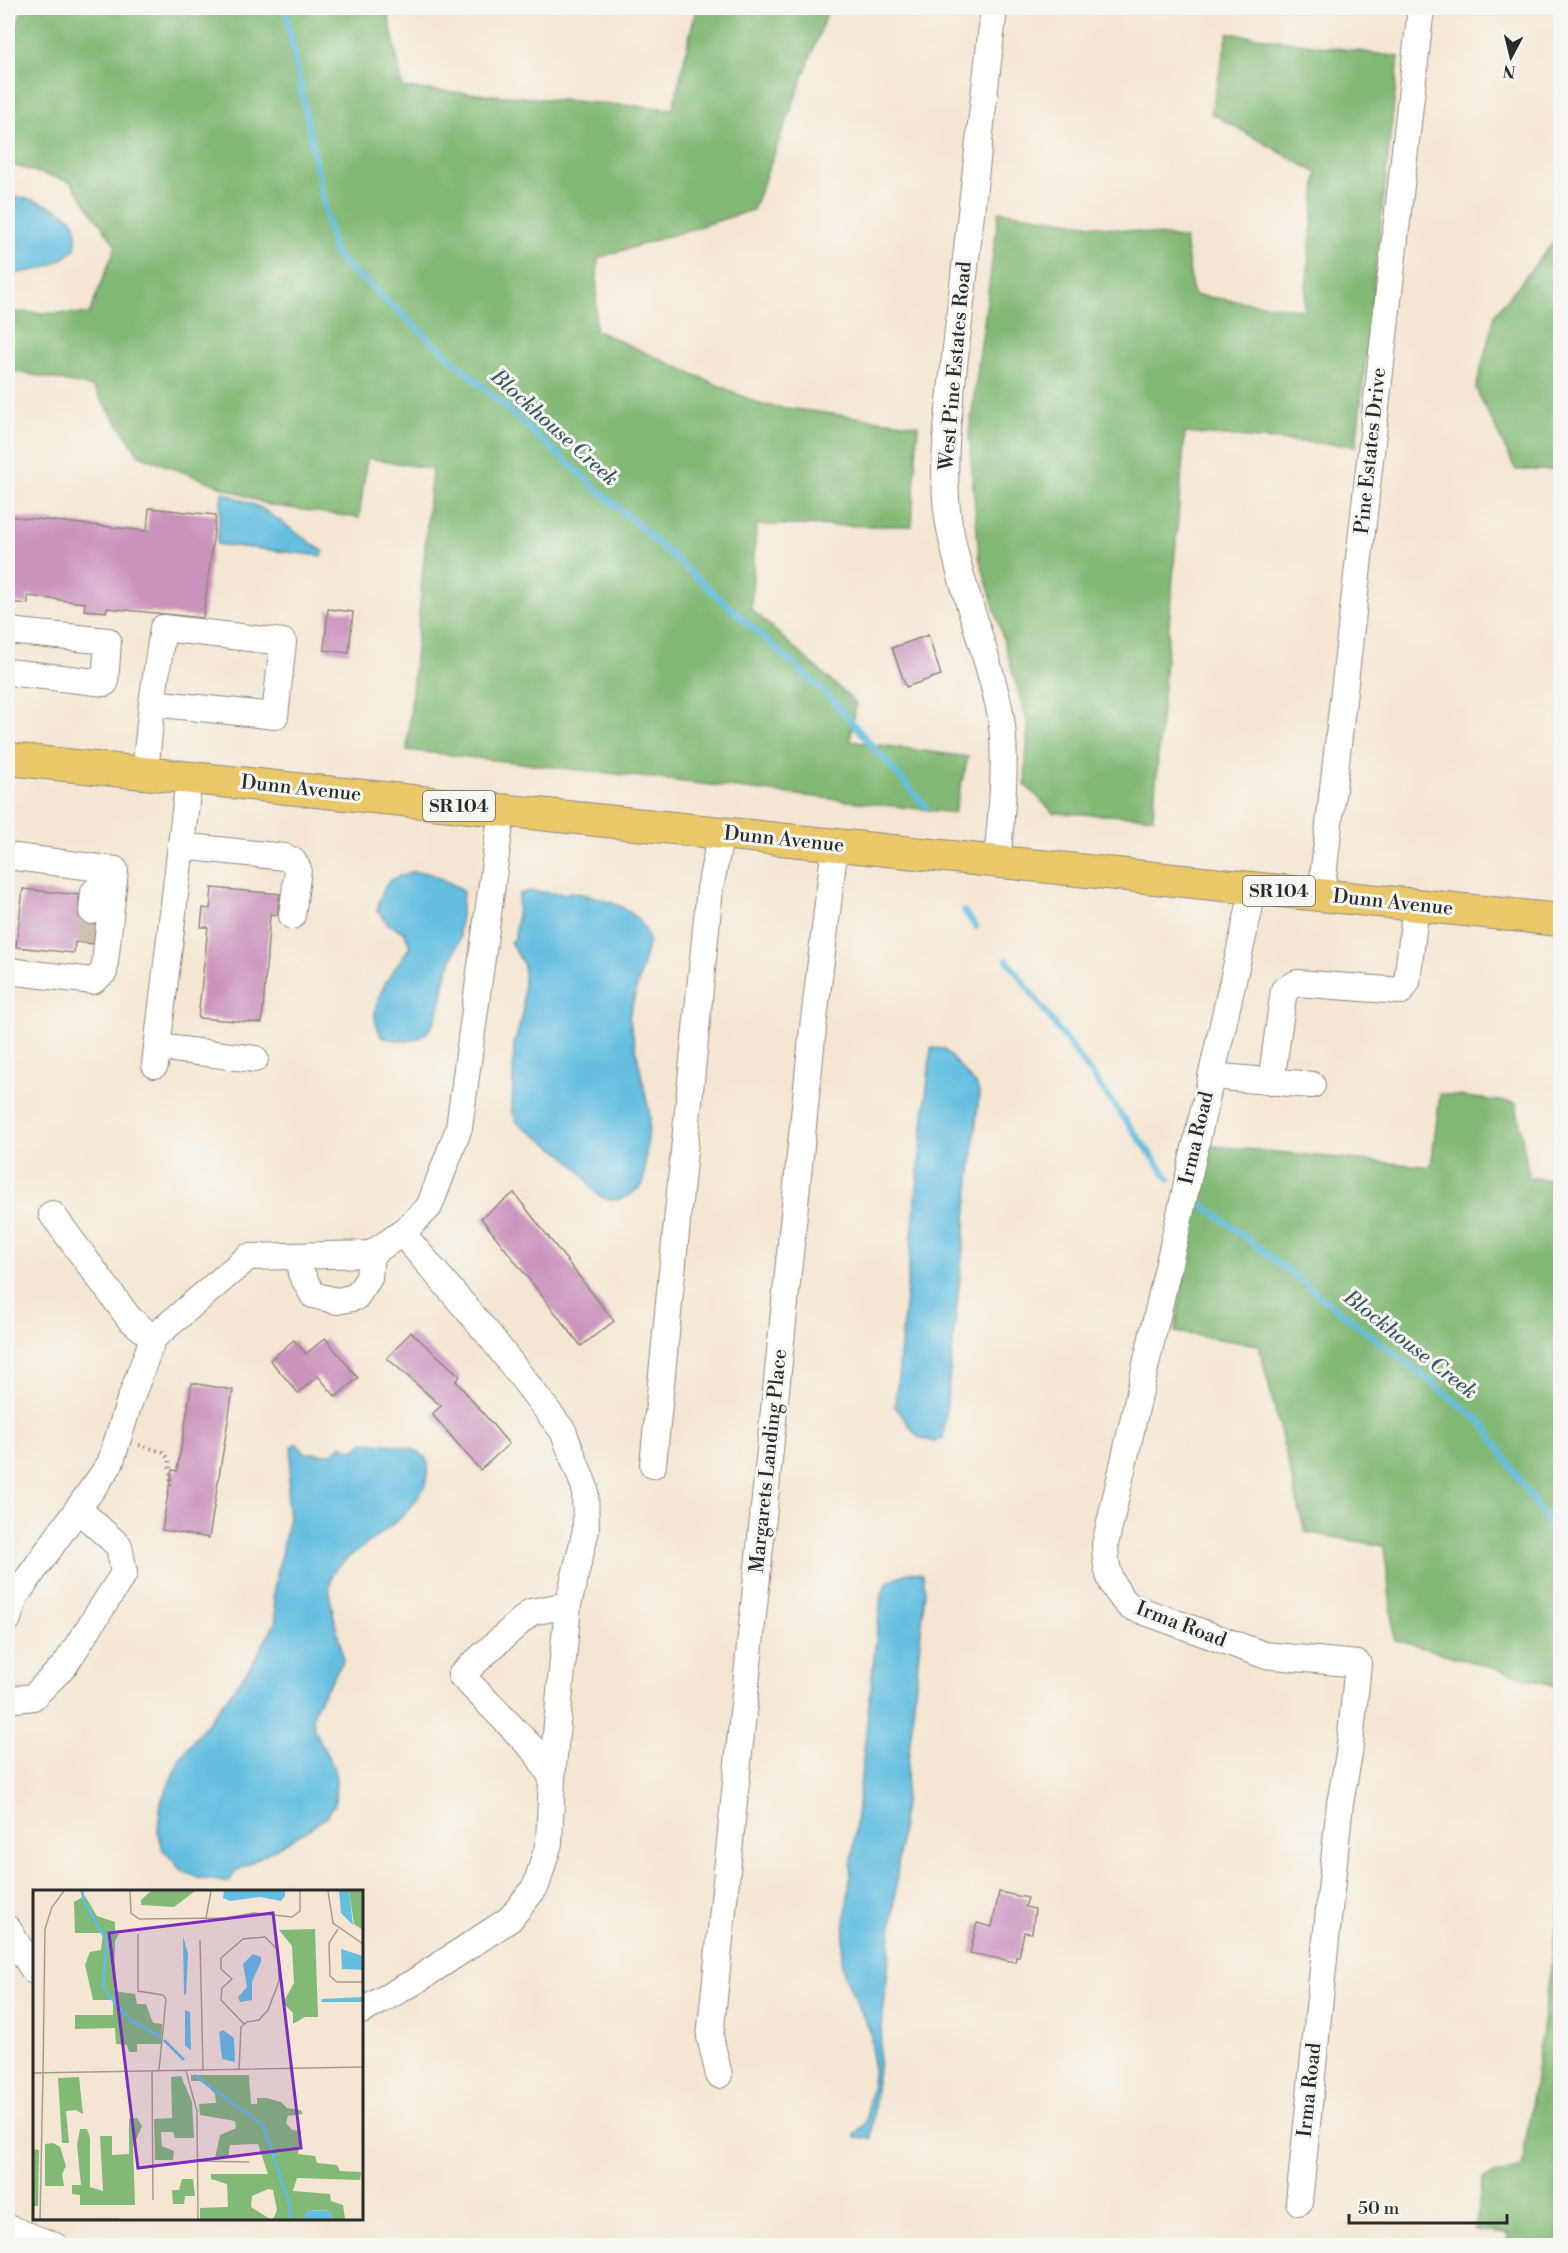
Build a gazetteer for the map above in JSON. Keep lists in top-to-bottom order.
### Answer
{
  "streets": {
    "main road": ["Dunn Avenue", "SR 104"],
    "street": [
      "West Pine Estates Road",
      "Pine Estates Drive",
      "Irma Road",
      "Margarets Landing Place"
    ]
  },
  "crossings": [
    ["West Pine Estates Road", "Dunn Avenue"],
    ["Pine Estates Drive", "Dunn Avenue"],
    ["Dunn Avenue", "Irma Road"],
    ["Dunn Avenue", "Margarets Landing Place"]
  ],
  "water": ["Blockhouse Creek"],
  "scale_bar": "50 m",
  "north": "bottom"
}
